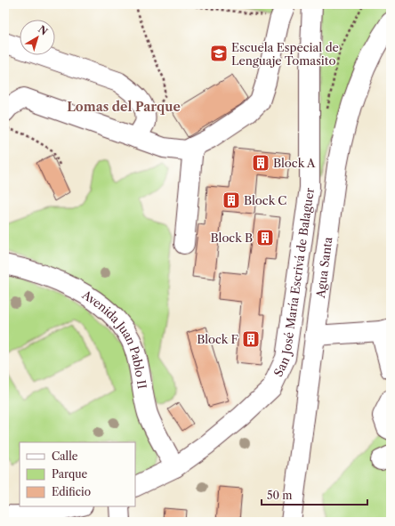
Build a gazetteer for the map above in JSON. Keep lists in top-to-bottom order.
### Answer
{
  "streets": {
    "street": ["Agua Santa", "San José María Escrivá de Balaguer", "Avenida Juan Pablo II"]
  },
  "crossings": [
    ["San José María Escrivá de Balaguer", "Avenida Juan Pablo II"]
  ],
  "districts": ["Lomas del Parque"],
  "places": {
    "school or university": ["Escuela Especial de Lenguaje Tomasito"],
    "building": [
      "Block A",
      "Block C",
      "Block B",
      "Block F"
    ]
  },
  "legend": ["Calle", "Parque", "Edificio"],
  "scale_bar": "50 m",
  "north": "top right"
}
